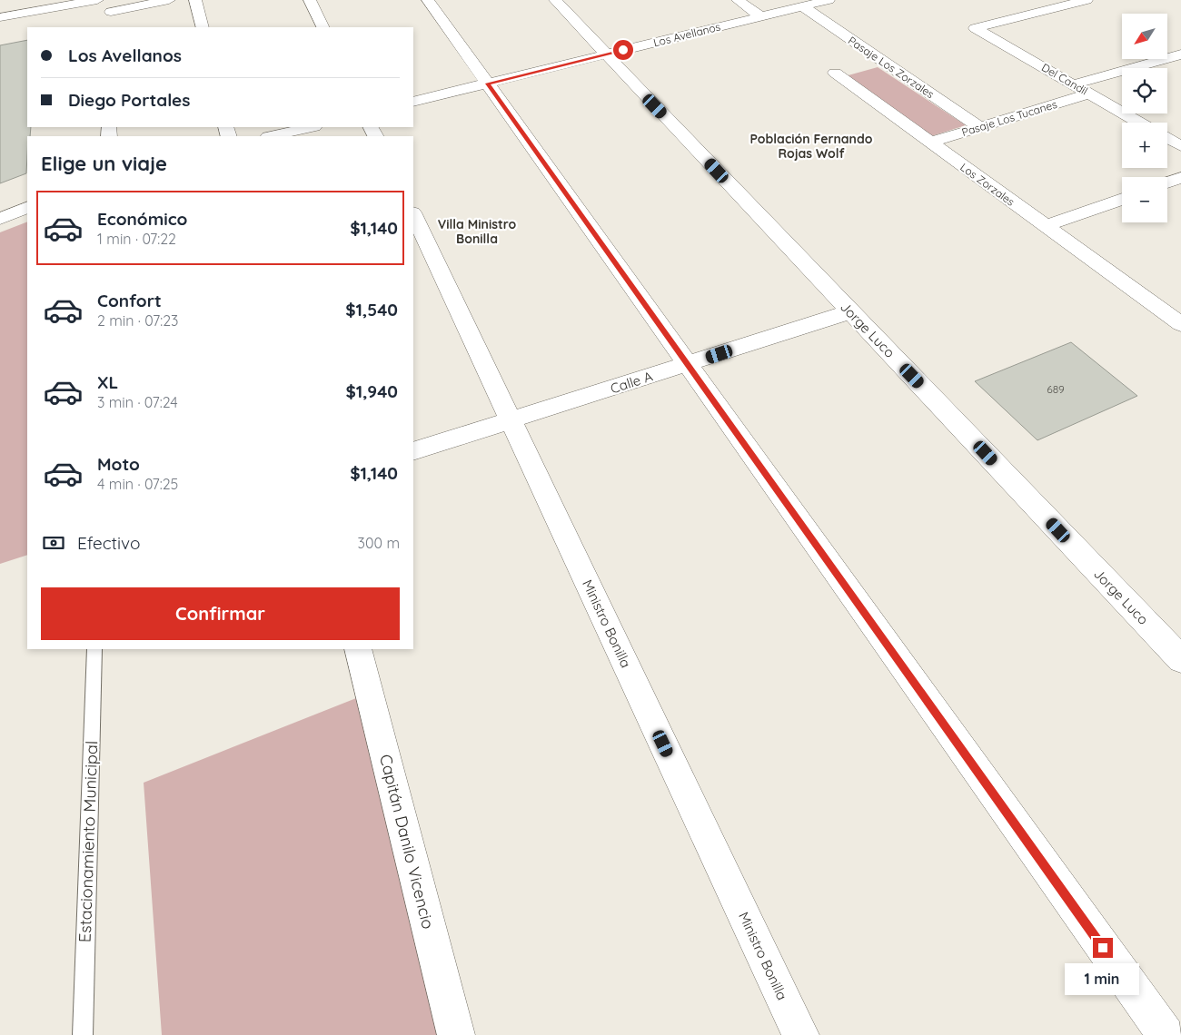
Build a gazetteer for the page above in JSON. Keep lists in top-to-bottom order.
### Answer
{
  "streets": {
    "street": [
      "Los Avellanos",
      "Pasaje Los Zorzales",
      "Del Candil",
      "Pasaje Los Tucanes",
      "Los Zorzales",
      "Jorge Luco",
      "Calle A",
      "Ministro Bonilla",
      "Capitán Danilo Vicencio"
    ],
    "lane": ["Estacionamiento Municipal"]
  },
  "crossings": [
    ["Los Avellanos", "Pasaje Los Zorzales"],
    ["Los Avellanos", "Jorge Luco"],
    ["Pasaje Los Zorzales", "Pasaje Los Tucanes"],
    ["Pasaje Los Zorzales", "Los Zorzales"],
    ["Del Candil", "Pasaje Los Tucanes"],
    ["Pasaje Los Tucanes", "Los Zorzales"],
    ["Jorge Luco", "Calle A"],
    ["Calle A", "Ministro Bonilla"]
  ],
  "districts": ["Población Fernando Rojas Wolf", "Villa Ministro Bonilla"],
  "house_numbers": ["689"],
  "north": "bottom left",
  "page": {
    "map_buttons": ["+", "−"],
    "banner": ["Los Avellanos", "Diego Portales"],
    "heading": "Elige un viaje",
    "list": [
      {
        "name": "Económico",
        "note": "1 min · 07:22",
        "value": "$1,140"
      },
      {
        "name": "Confort",
        "note": "2 min · 07:23",
        "value": "$1,540"
      },
      {
        "name": "XL",
        "note": "3 min · 07:24",
        "value": "$1,940"
      },
      {
        "name": "Moto",
        "note": "4 min · 07:25",
        "value": "$1,140"
      }
    ],
    "pay": ["Efectivo", "300 m"],
    "buttons": "Confirmar",
    "bubble": "1 min"
  }
}
